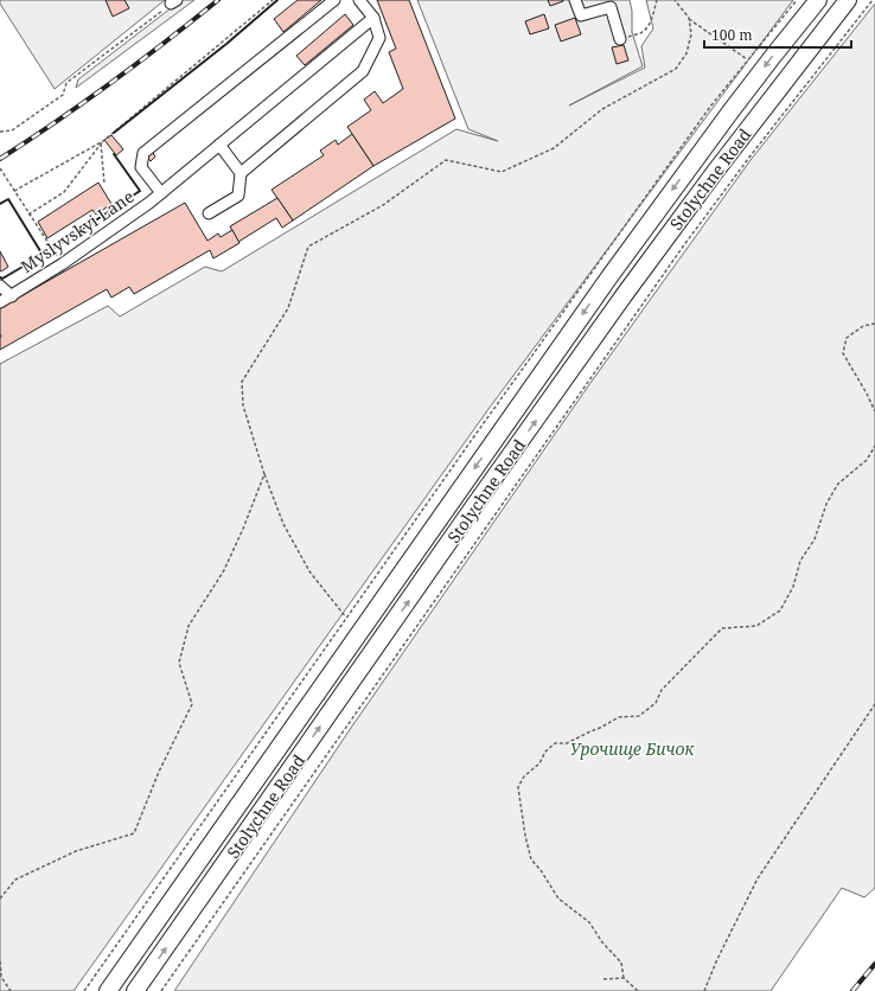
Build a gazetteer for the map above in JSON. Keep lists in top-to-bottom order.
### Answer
{
  "streets": {
    "highway": ["Stolychne Road"],
    "street": ["Myslyvskyi Lane"]
  },
  "parks": ["Урочище Бичок"],
  "scale_bar": "100 m"
}
